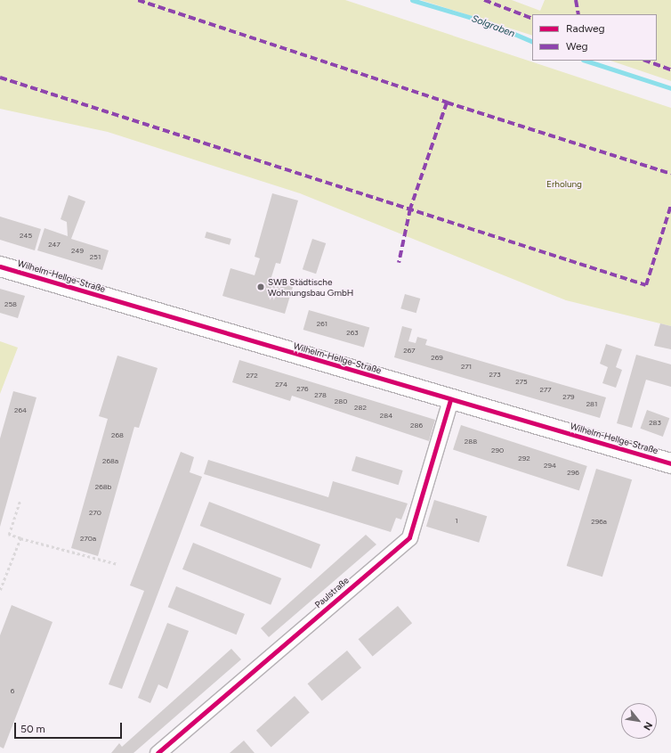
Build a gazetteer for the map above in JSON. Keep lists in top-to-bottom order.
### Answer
{
  "streets": {
    "main road": ["Wilhelm-Hellge-Straße"],
    "street": ["Paulstraße"]
  },
  "crossings": [
    ["Wilhelm-Hellge-Straße", "Paulstraße"]
  ],
  "water": ["Solgraben"],
  "parks": ["Erholung"],
  "places": ["SWB Städtische Wohnungsbau GmbH"],
  "house_numbers": [
    "245",
    "247",
    "249",
    "251",
    "258",
    "261",
    "263",
    "267",
    "269",
    "271",
    "273",
    "272",
    "275",
    "274",
    "276",
    "277",
    "278",
    "279",
    "280",
    "281",
    "282",
    "264",
    "284",
    "283",
    "286",
    "268",
    "288",
    "290",
    "292",
    "268a",
    "294",
    "296",
    "268b",
    "270",
    "1",
    "296a",
    "270a",
    "6"
  ],
  "legend": ["Radweg", "Weg"],
  "scale_bar": "50 m",
  "north": "bottom right"
}
